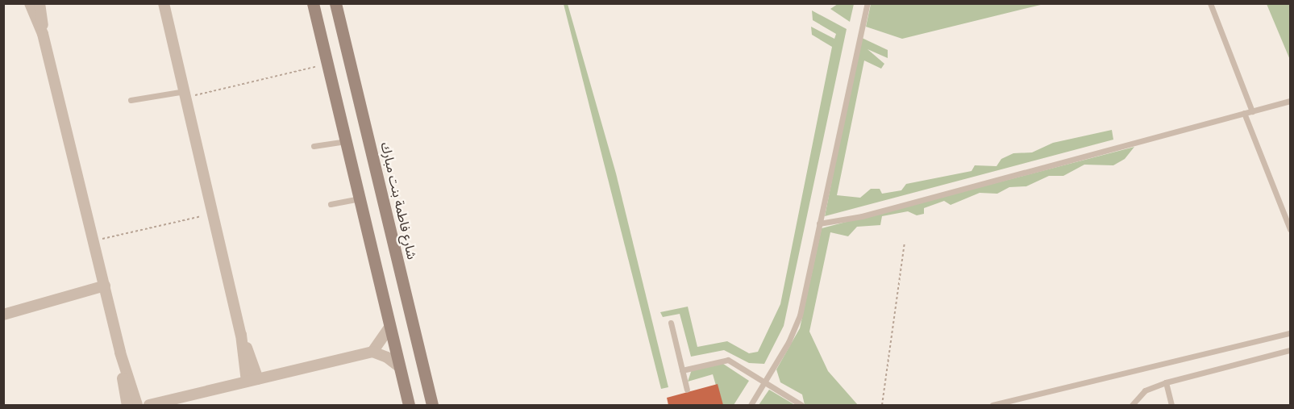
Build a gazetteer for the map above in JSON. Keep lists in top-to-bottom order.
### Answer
{
  "streets": {
    "street": ["شارع فاطمة بنت مبارك"]
  }
}
